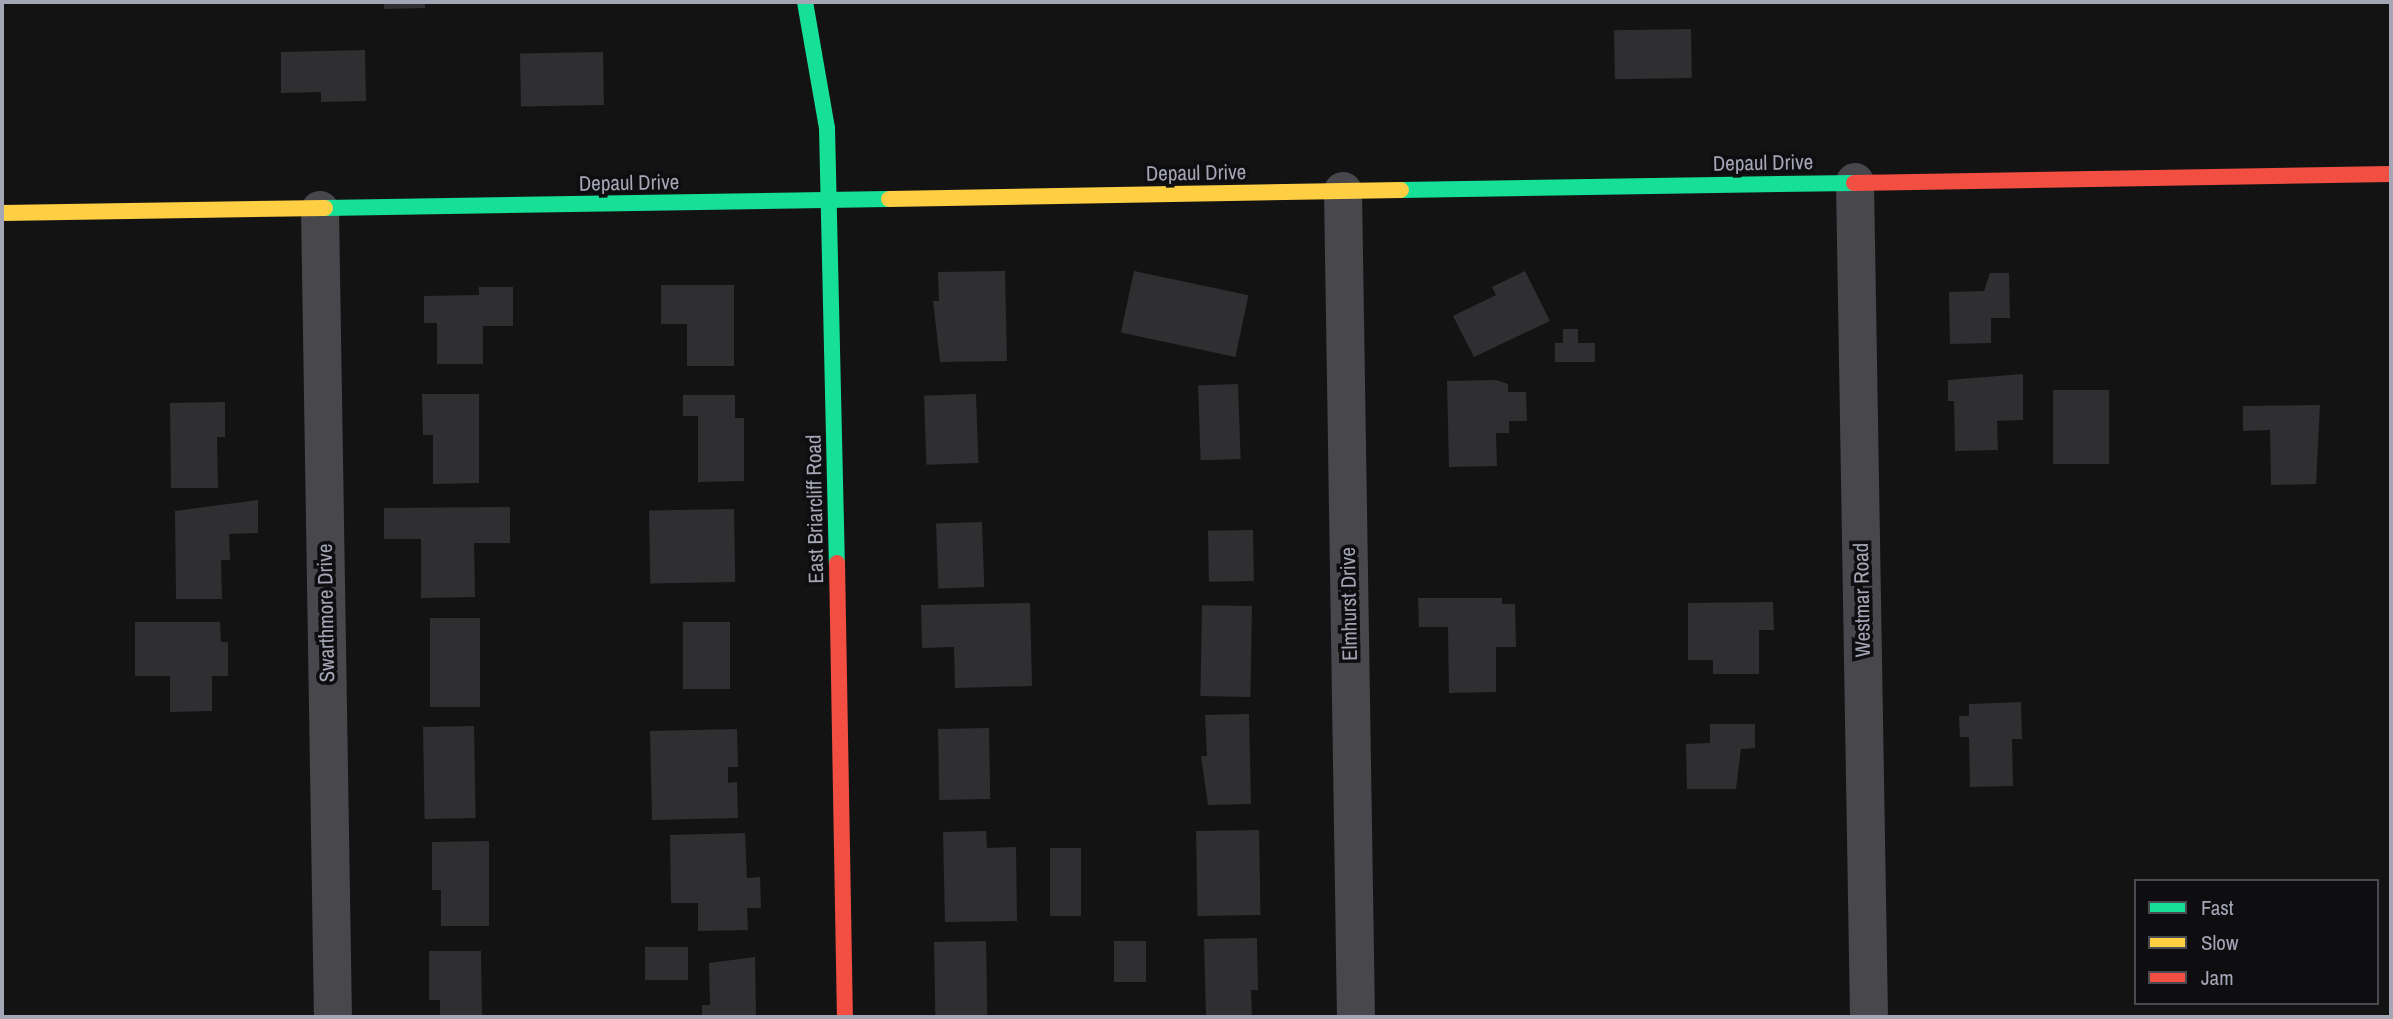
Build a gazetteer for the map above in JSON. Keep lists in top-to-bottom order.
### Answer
{
  "streets": {
    "street": [
      "Depaul Drive",
      "East Briarcliff Road",
      "Westmar Road",
      "Elmhurst Drive",
      "Swarthmore Drive"
    ]
  },
  "crossings": [
    ["Depaul Drive", "East Briarcliff Road"],
    ["Depaul Drive", "Westmar Road"],
    ["Depaul Drive", "Elmhurst Drive"],
    ["Depaul Drive", "Swarthmore Drive"]
  ],
  "legend": ["Fast", "Slow", "Jam"]
}
